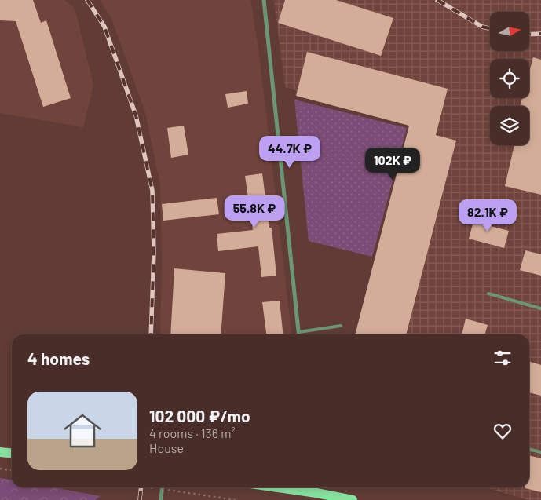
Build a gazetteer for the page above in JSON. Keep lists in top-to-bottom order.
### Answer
{
  "north": "right",
  "page": {
    "price": [
      "44.7K ₽",
      "102K ₽",
      "55.8K ₽",
      "82.1K ₽"
    ],
    "heading": "4 homes",
    "list": [
      {
        "name": "102 000 ₽/mo",
        "note": "4 rooms · 136 m² · House"
      }
    ]
  }
}
